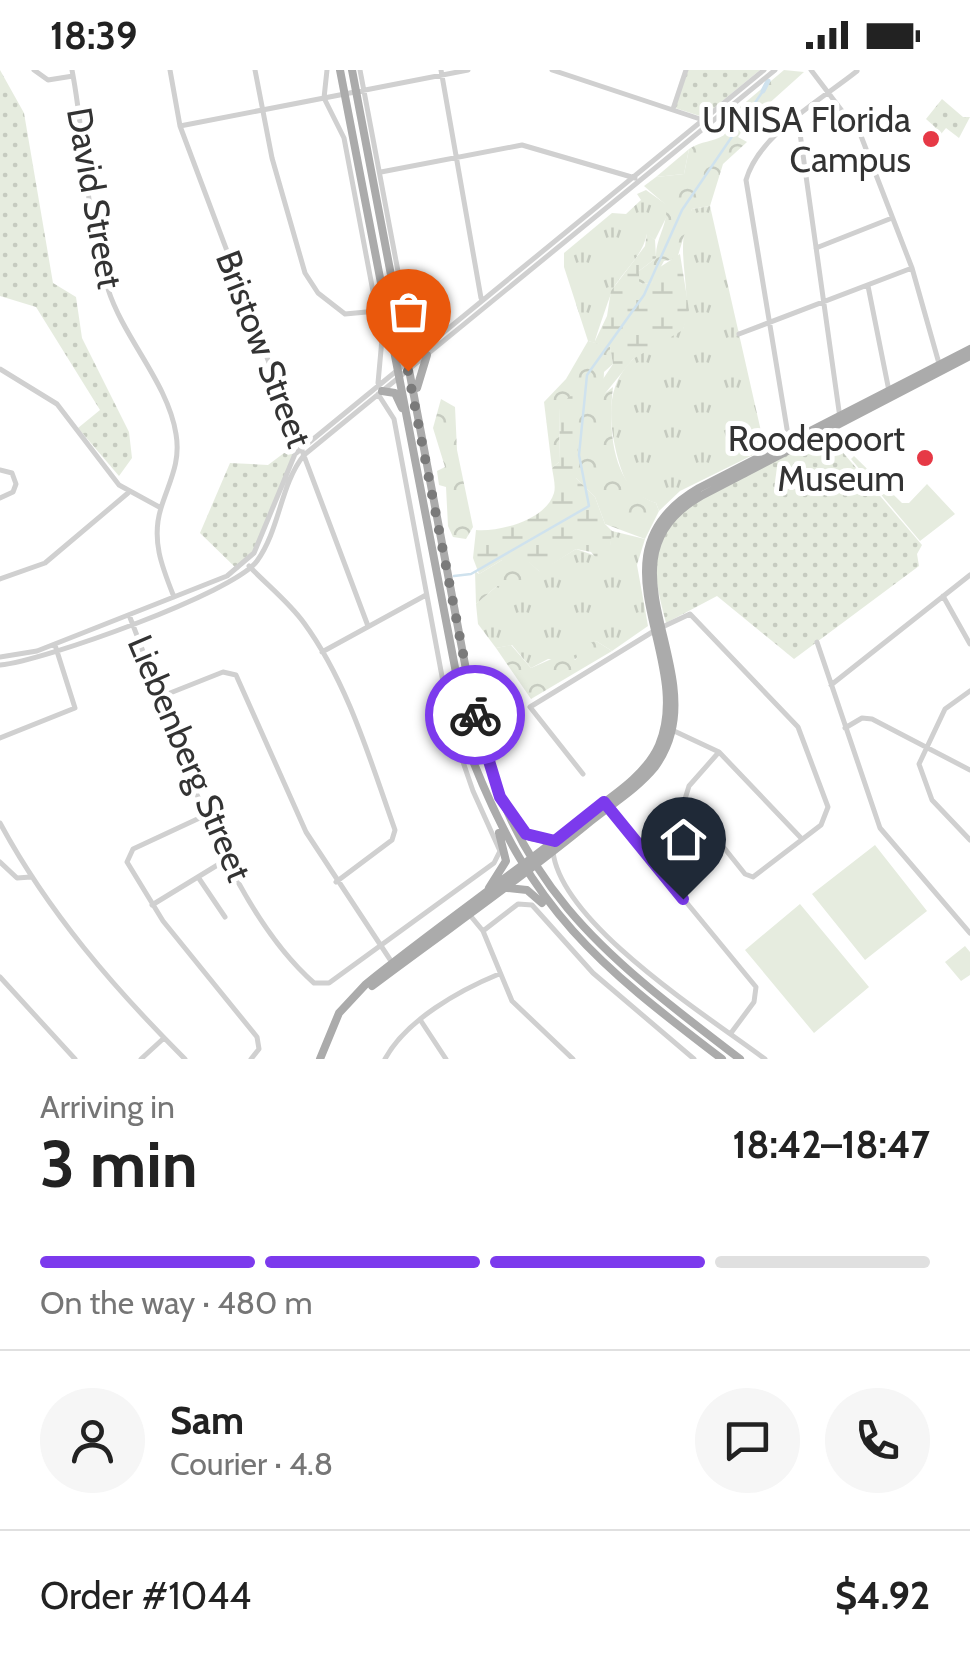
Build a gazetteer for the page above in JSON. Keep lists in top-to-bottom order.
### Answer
{
  "streets": {
    "street": ["David Street", "Bristow Street", "Liebenberg Street"]
  },
  "places": ["UNISA Florida Campus", "Roodepoort Museum"],
  "page": {
    "status": "18:39",
    "heading": ["3 min", "Arriving in", "18:42–18:47"],
    "panel": [
      "Sam",
      "Courier · 4.8",
      "Order #1044",
      "$4.92"
    ],
    "bar": "On the way · 480 m"
  }
}
